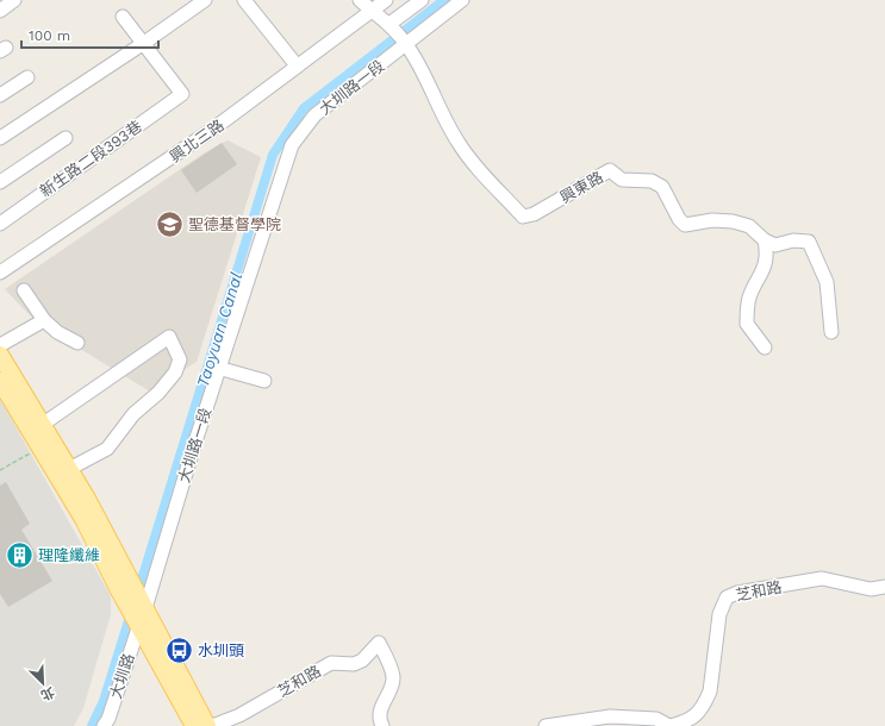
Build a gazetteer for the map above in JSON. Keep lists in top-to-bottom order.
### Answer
{
  "streets": {
    "street": [
      "大圳路一段",
      "興北三路",
      "新生路二段393巷",
      "興東路",
      "芝和路",
      "大圳路"
    ]
  },
  "crossings": [
    ["大圳路一段", "興東路"]
  ],
  "water": ["Taoyuan Canal"],
  "places": {
    "school or university": ["聖德基督學院"],
    "building": ["理隆纖維"],
    "bus stop": ["水圳頭"]
  },
  "scale_bar": "100 m",
  "north": "bottom right"
}
